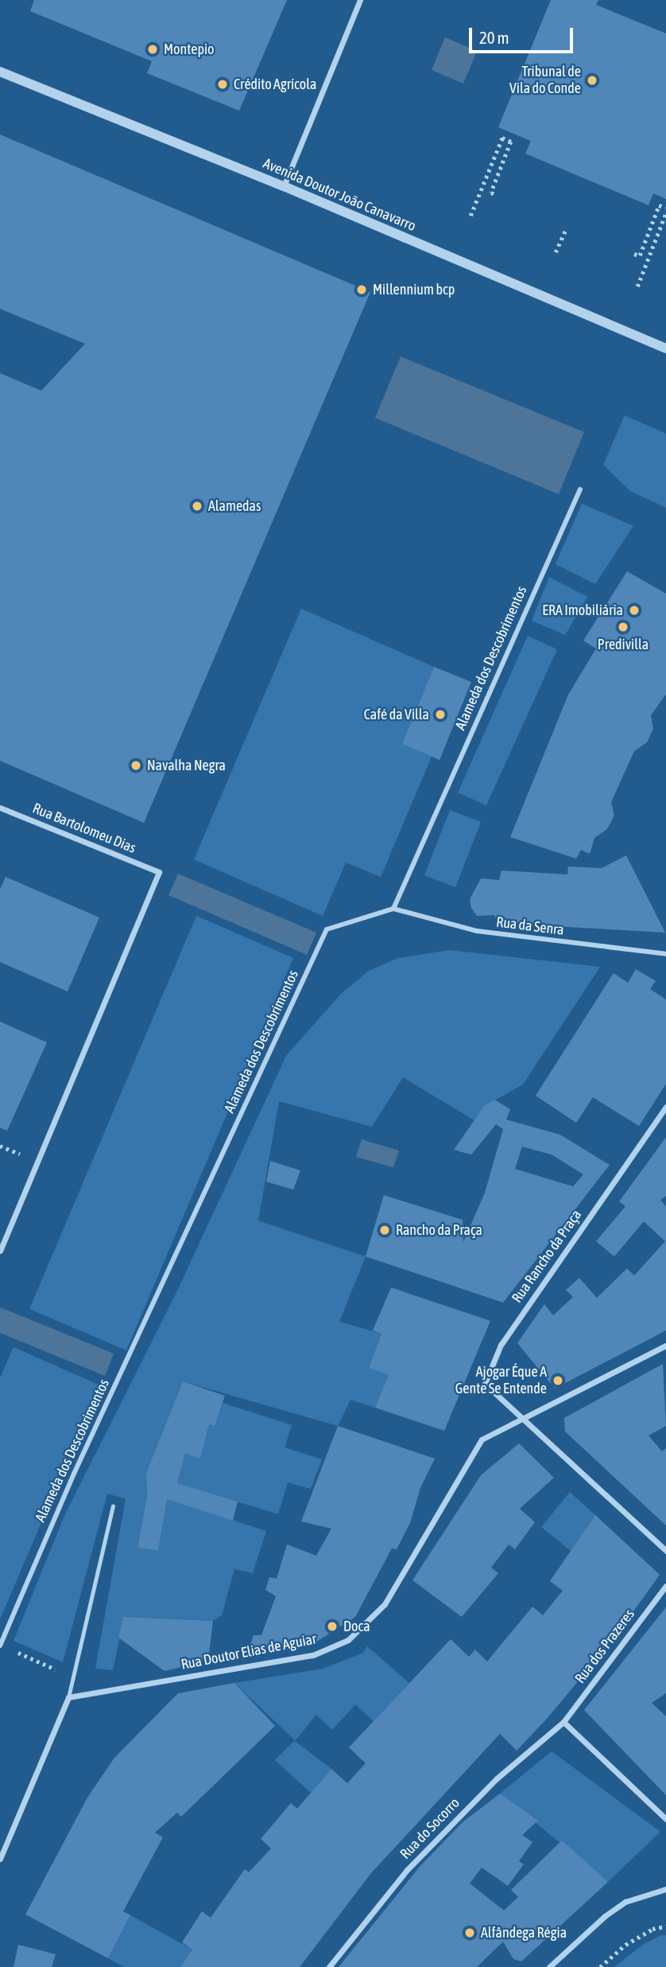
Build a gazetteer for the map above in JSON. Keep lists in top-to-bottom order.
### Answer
{
  "streets": {
    "street": [
      "Avenida Doutor João Canavarro",
      "Alameda dos Descobrimentos",
      "Rua Bartolomeu Dias",
      "Rua da Senra",
      "Rua Rancho da Praça",
      "Rua dos Prazeres",
      "Rua Doutor Elias de Aguiar",
      "Rua do Socorro"
    ]
  },
  "crossings": [
    ["Alameda dos Descobrimentos", "Rua da Senra"],
    ["Rua Rancho da Praça", "Rua Doutor Elias de Aguiar"],
    ["Rua dos Prazeres", "Rua do Socorro"]
  ],
  "places": [
    "Montepio",
    "Tribunal de Vila do Conde",
    "Crédito Agrícola",
    "Millennium bcp",
    "Alamedas",
    "ERA Imobiliária",
    "Predivilla",
    "Café da Villa",
    "Navalha Negra",
    "Rancho da Praça",
    "Ajogar Éque A Gente Se Entende",
    "Doca",
    "Alfândega Régia"
  ],
  "scale_bar": "20 m"
}
